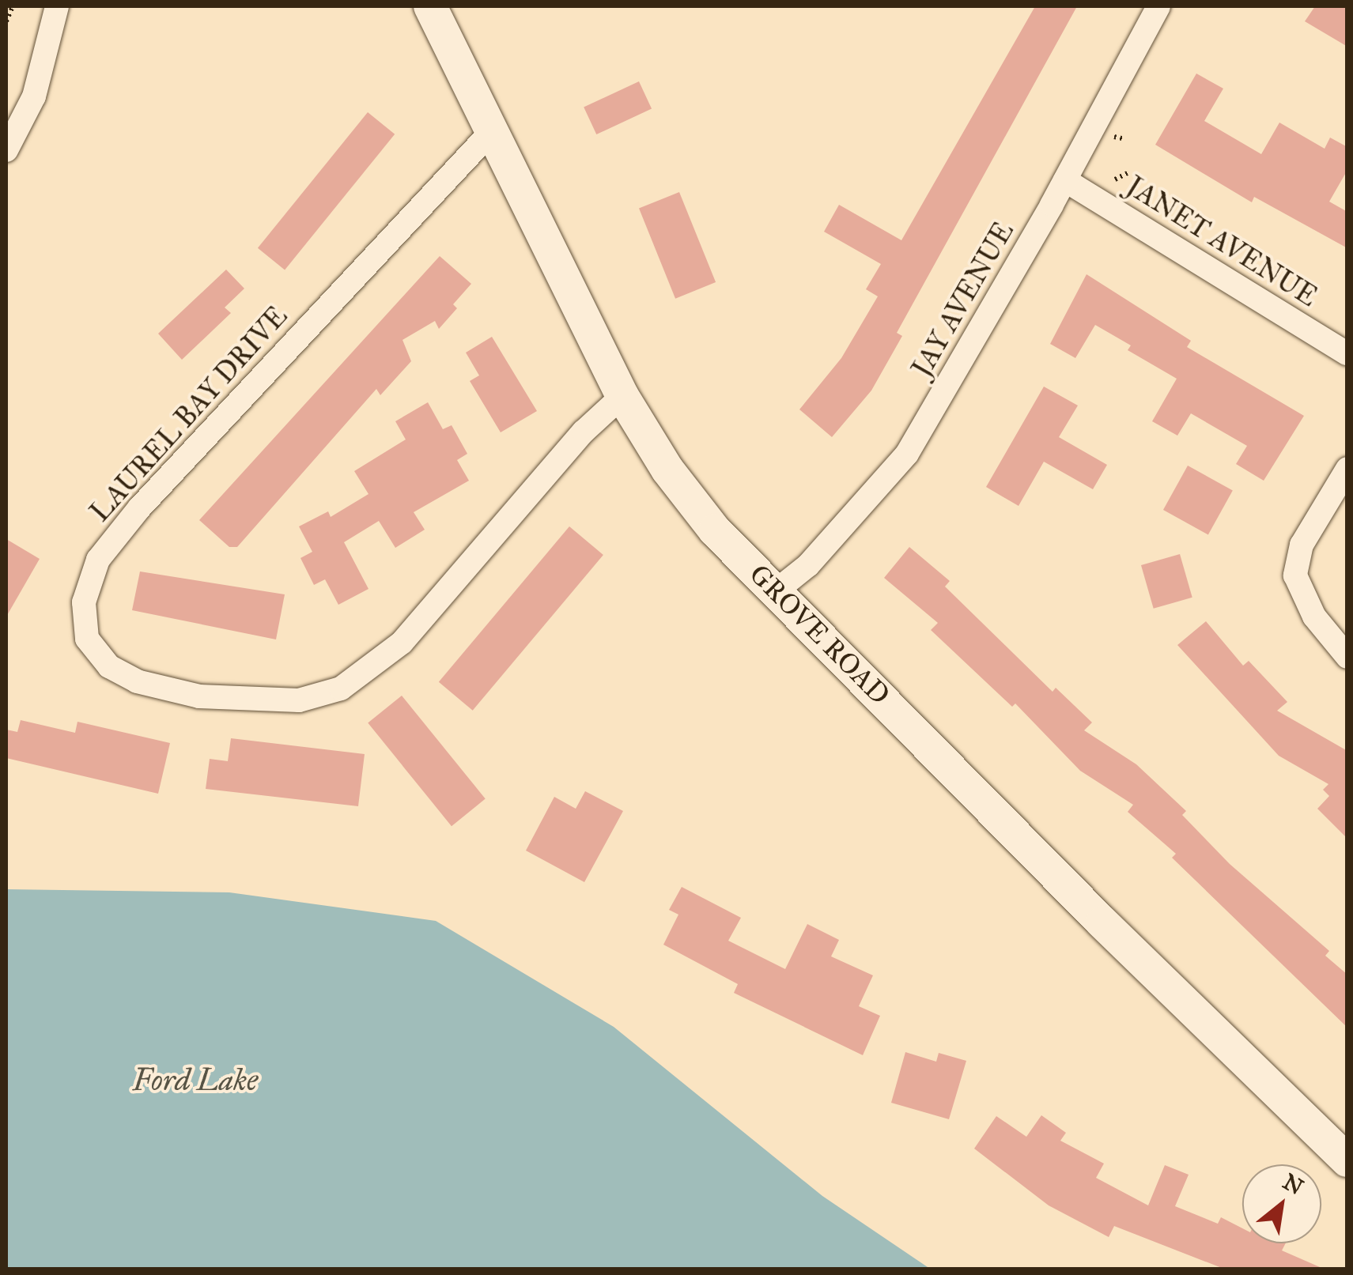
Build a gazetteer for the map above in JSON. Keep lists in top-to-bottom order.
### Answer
{
  "streets": {
    "main road": ["GROVE ROAD"],
    "street": ["JANET AVENUE", "JAY AVENUE", "LAUREL BAY DRIVE"]
  },
  "crossings": [
    ["JANET AVENUE", "JAY AVENUE"],
    ["JAY AVENUE", "GROVE ROAD"],
    ["LAUREL BAY DRIVE", "GROVE ROAD"]
  ],
  "water": ["Ford Lake"],
  "north": "top right"
}
